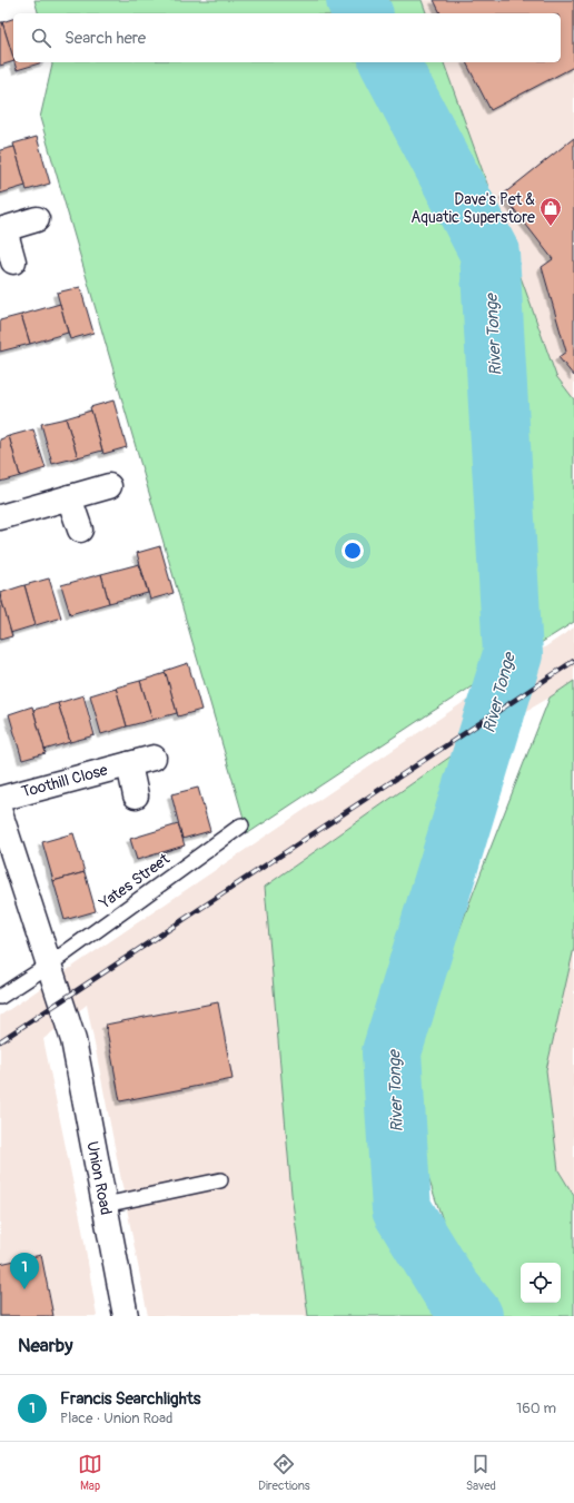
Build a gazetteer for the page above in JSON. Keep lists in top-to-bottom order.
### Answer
{
  "streets": {
    "street": ["Toothill Close", "Union Road"],
    "lane": ["Yates Street"]
  },
  "crossings": [
    ["Yates Street", "Union Road"]
  ],
  "water": ["River Tonge"],
  "places": {
    "shop": ["Dave's Pet & Aquatic Superstore"]
  },
  "page": {
    "search": "Search here",
    "pins": "1",
    "heading": "Nearby",
    "list": [
      {
        "mark": "1",
        "name": "Francis Searchlights",
        "note": "Place · Union Road",
        "value": "160 m"
      }
    ],
    "nav": ["Map", "Directions", "Saved"]
  }
}
